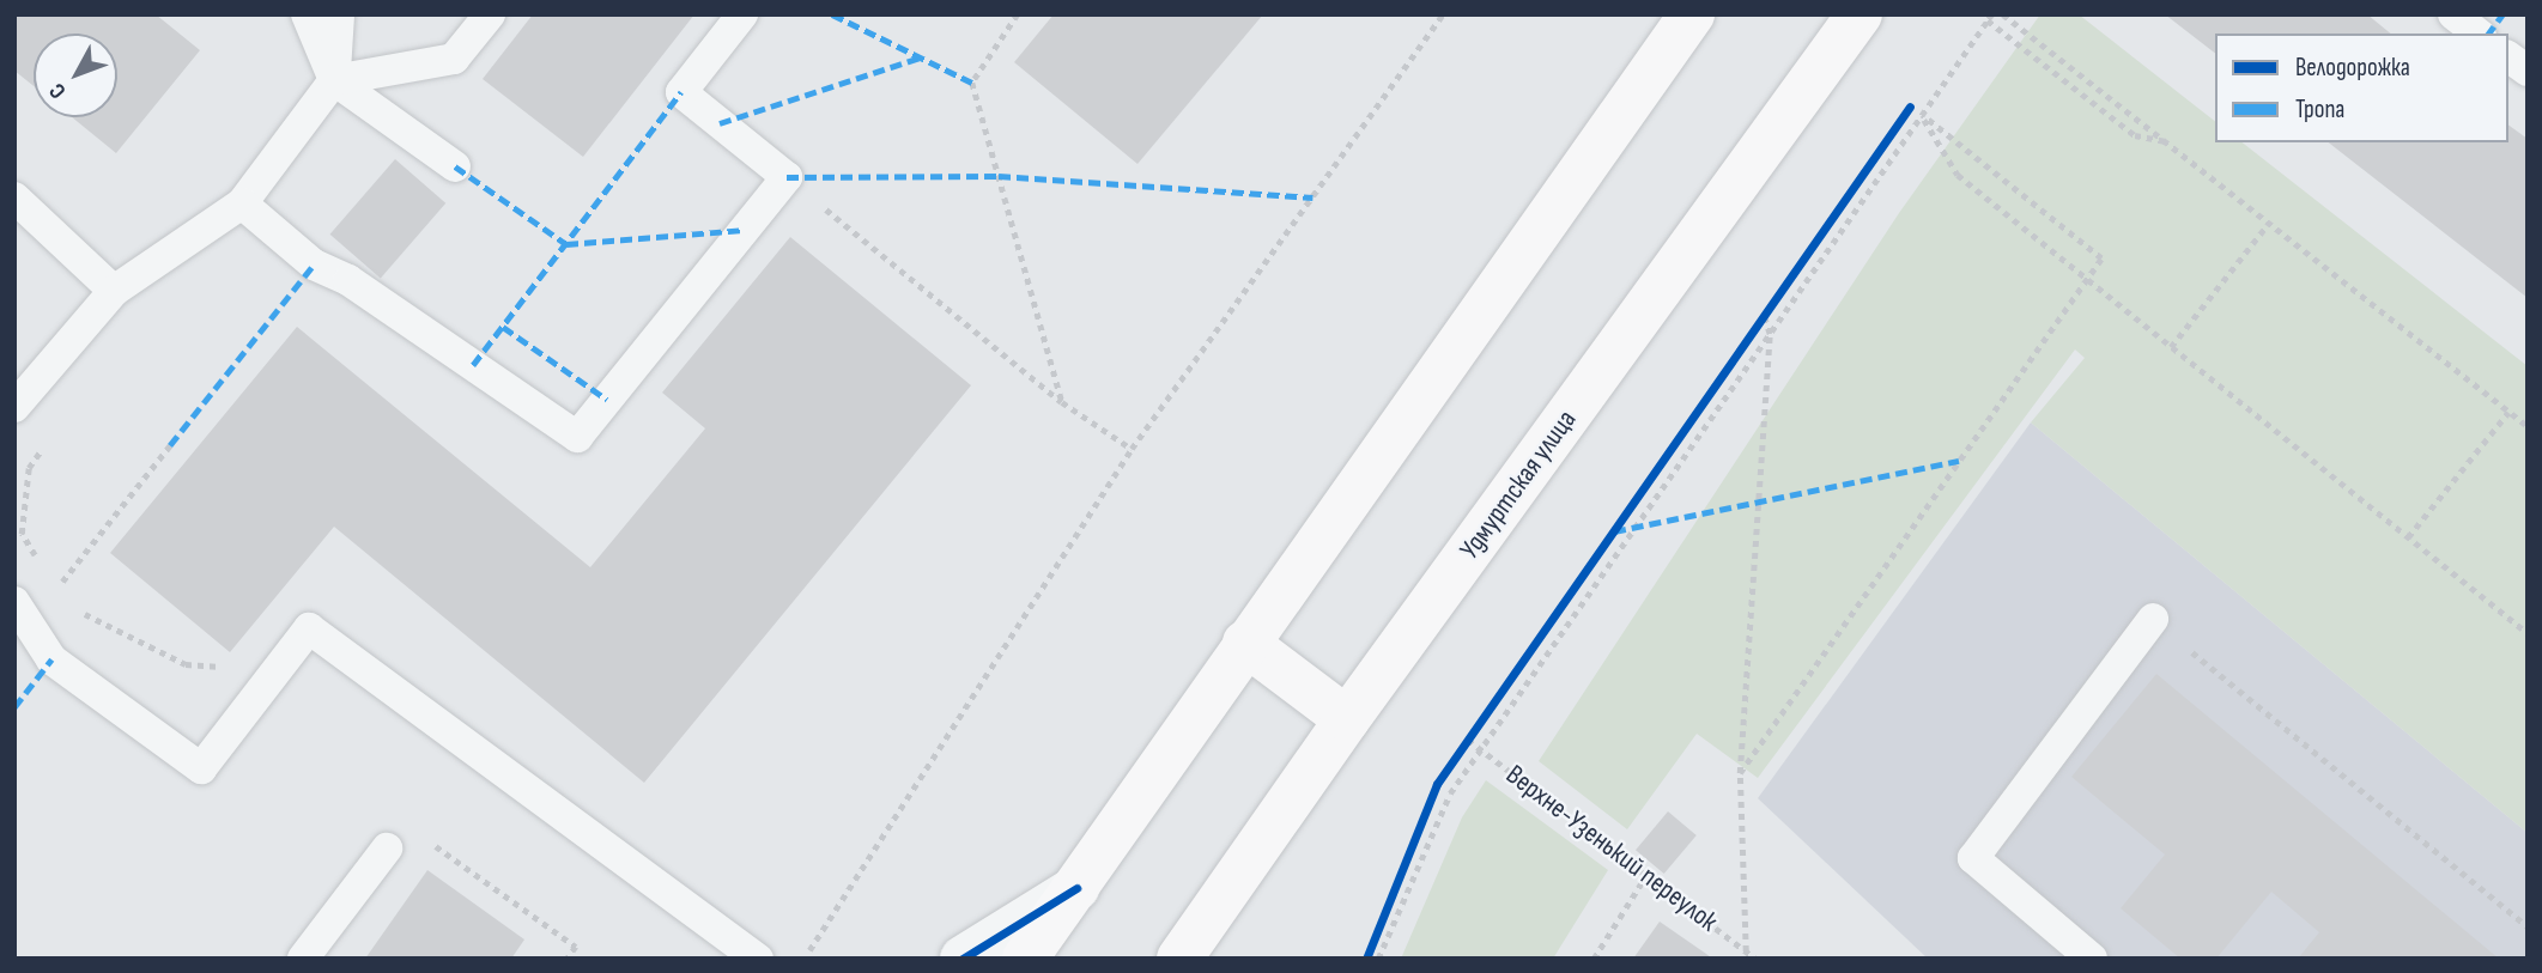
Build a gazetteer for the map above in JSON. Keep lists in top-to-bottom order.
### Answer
{
  "streets": {
    "main road": ["Удмуртская улица"],
    "path": ["Верхне-Узенький переулок"]
  },
  "legend": ["Велодорожка", "Тропа"],
  "north": "bottom left"
}
